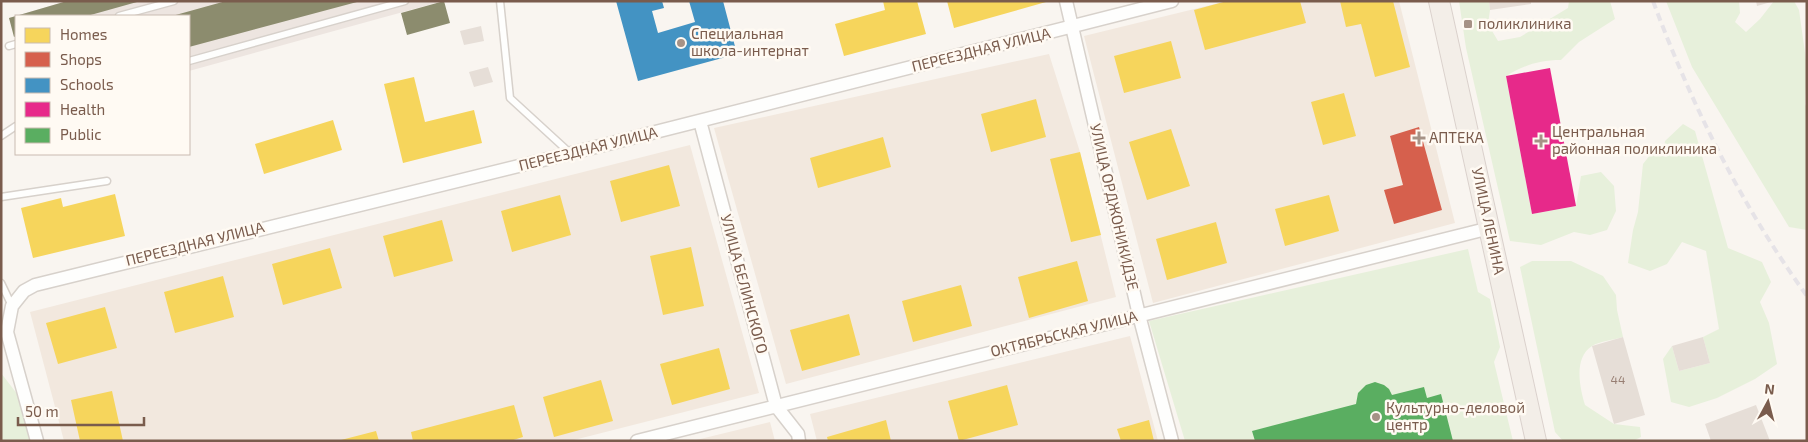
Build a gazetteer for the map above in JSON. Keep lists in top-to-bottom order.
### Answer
{
  "streets": {
    "main road": ["УЛИЦА ЛЕНИНА"],
    "street": [
      "ПЕРЕЕЗДНАЯ УЛИЦА",
      "УЛИЦА ОРДЖОНИКИДЗЕ",
      "УЛИЦА БЕЛИНСКОГО",
      "ОКТЯБРЬСКАЯ УЛИЦА"
    ]
  },
  "crossings": [
    ["ПЕРЕЕЗДНАЯ УЛИЦА", "УЛИЦА ОРДЖОНИКИДЗЕ"],
    ["ПЕРЕЕЗДНАЯ УЛИЦА", "УЛИЦА БЕЛИНСКОГО"],
    ["УЛИЦА ОРДЖОНИКИДЗЕ", "ОКТЯБРЬСКАЯ УЛИЦА"],
    ["УЛИЦА ЛЕНИНА", "ОКТЯБРЬСКАЯ УЛИЦА"],
    ["УЛИЦА БЕЛИНСКОГО", "ОКТЯБРЬСКАЯ УЛИЦА"]
  ],
  "places": {
    "transit": ["поликлиника"],
    "other": ["Специальная школа-интернат", "Культурно-деловой центр"],
    "health": ["АПТЕКА", "Центральная районная поликлиника"]
  },
  "house_numbers": ["44"],
  "legend": [
    "Homes",
    "Shops",
    "Schools",
    "Health",
    "Public"
  ],
  "scale_bar": "50 m",
  "north": "top"
}
